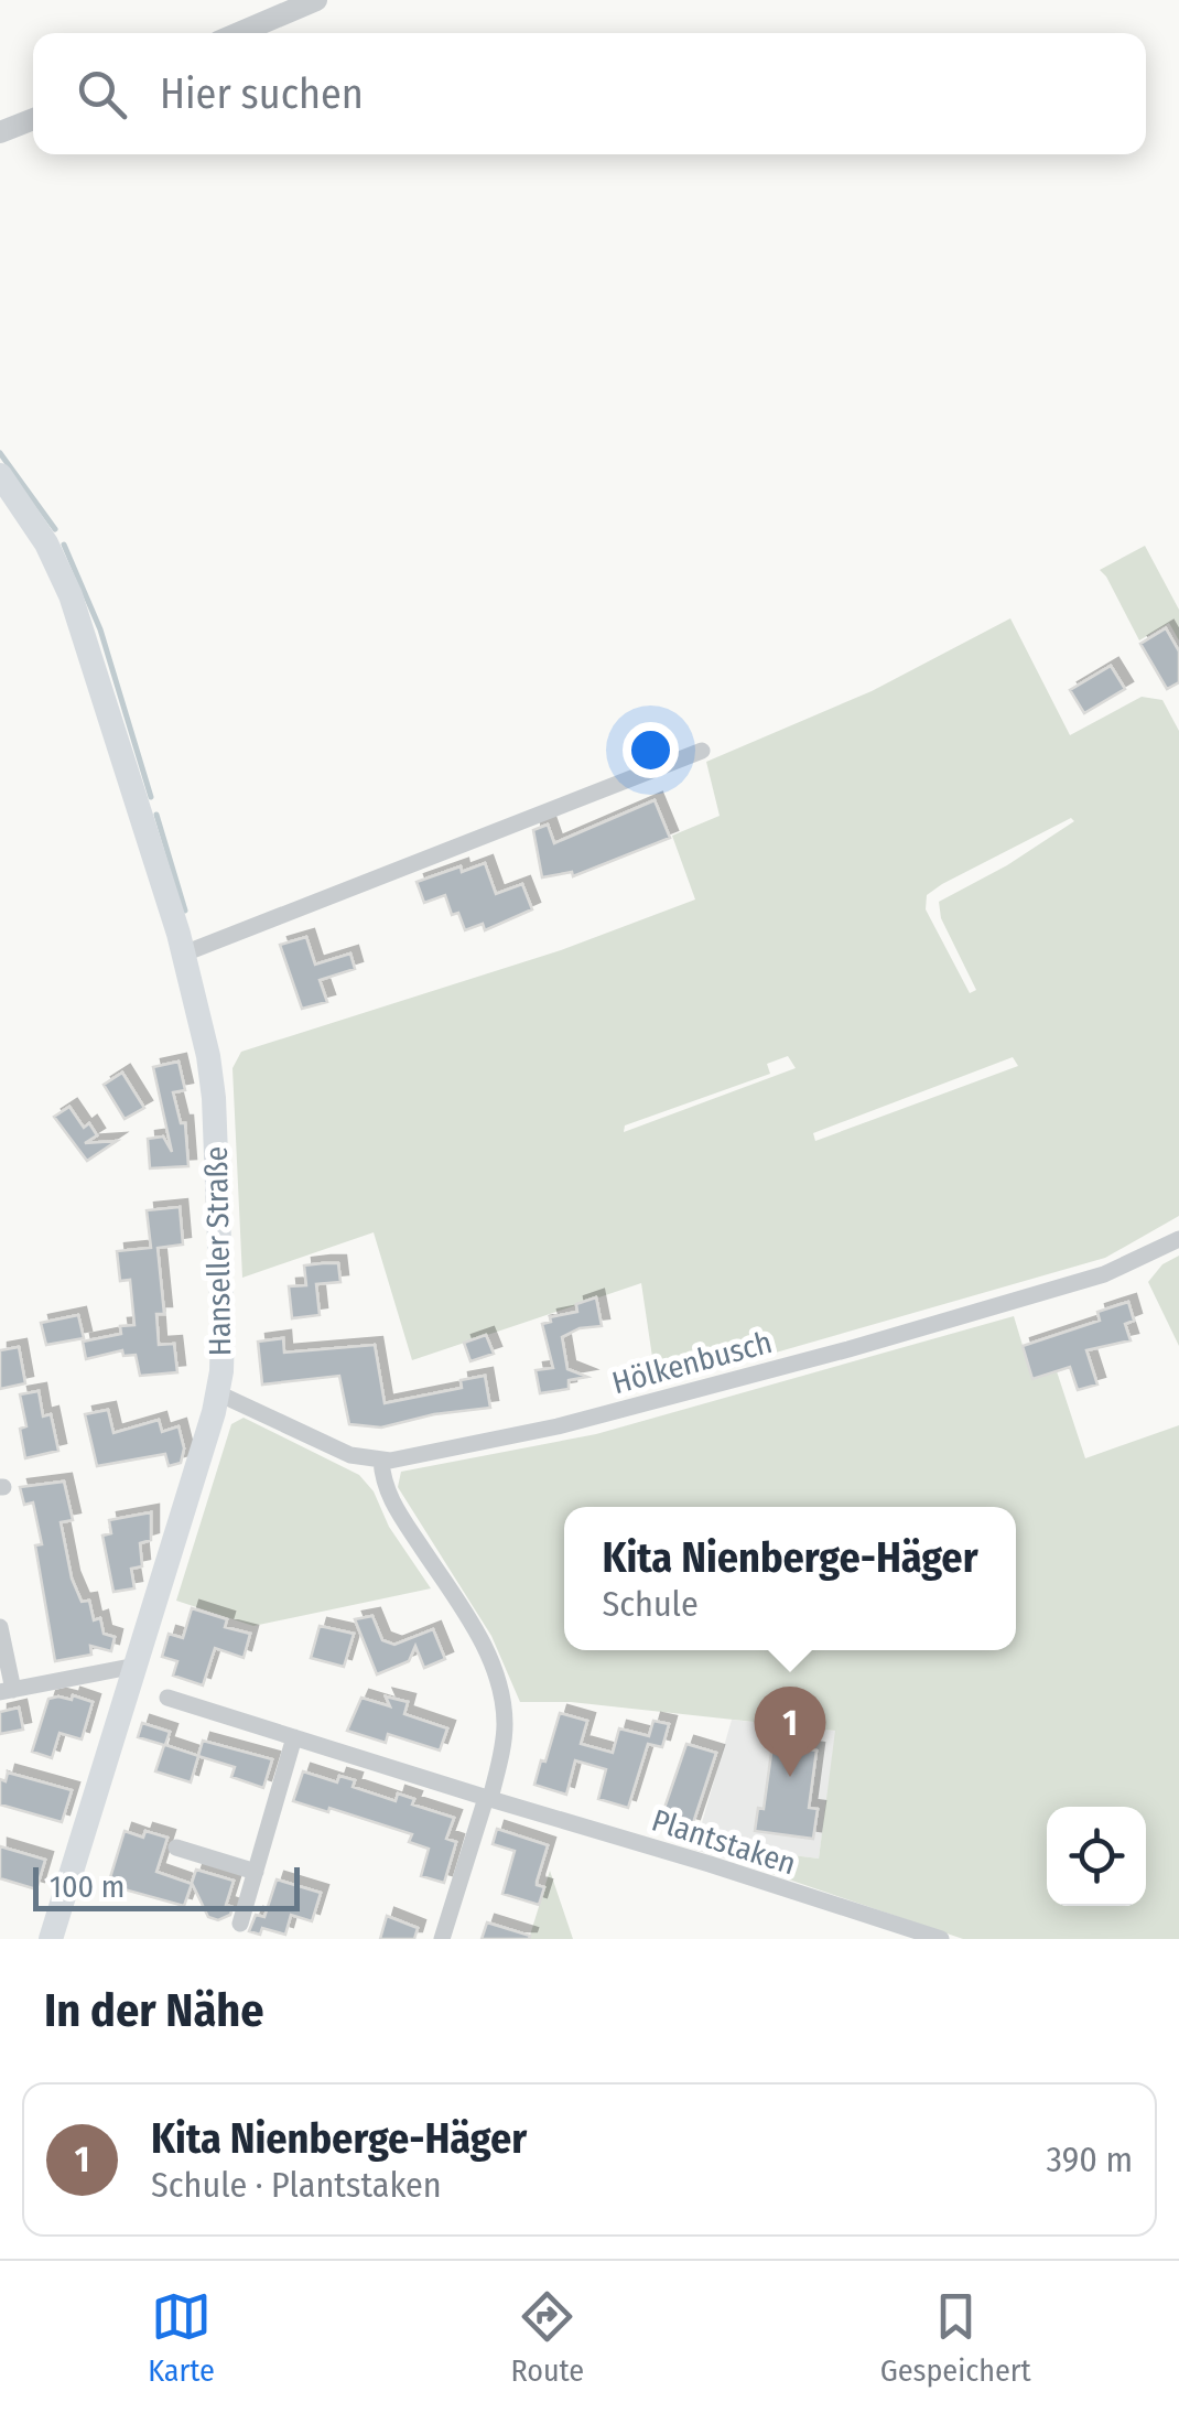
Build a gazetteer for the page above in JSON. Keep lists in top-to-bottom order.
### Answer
{
  "streets": {
    "main road": ["Hanseller Straße"],
    "street": ["Hölkenbusch", "Plantstaken"]
  },
  "crossings": [
    ["Hanseller Straße", "Hölkenbusch"]
  ],
  "scale_bar": "100 m",
  "page": {
    "search": "Hier suchen",
    "popup": ["Kita Nienberge-Häger", "Schule"],
    "pins": "1",
    "scale": "100 m",
    "heading": "In der Nähe",
    "list": [
      {
        "mark": "1",
        "name": "Kita Nienberge-Häger",
        "note": "Schule · Plantstaken",
        "value": "390 m"
      }
    ],
    "nav": ["Karte", "Route", "Gespeichert"]
  }
}
